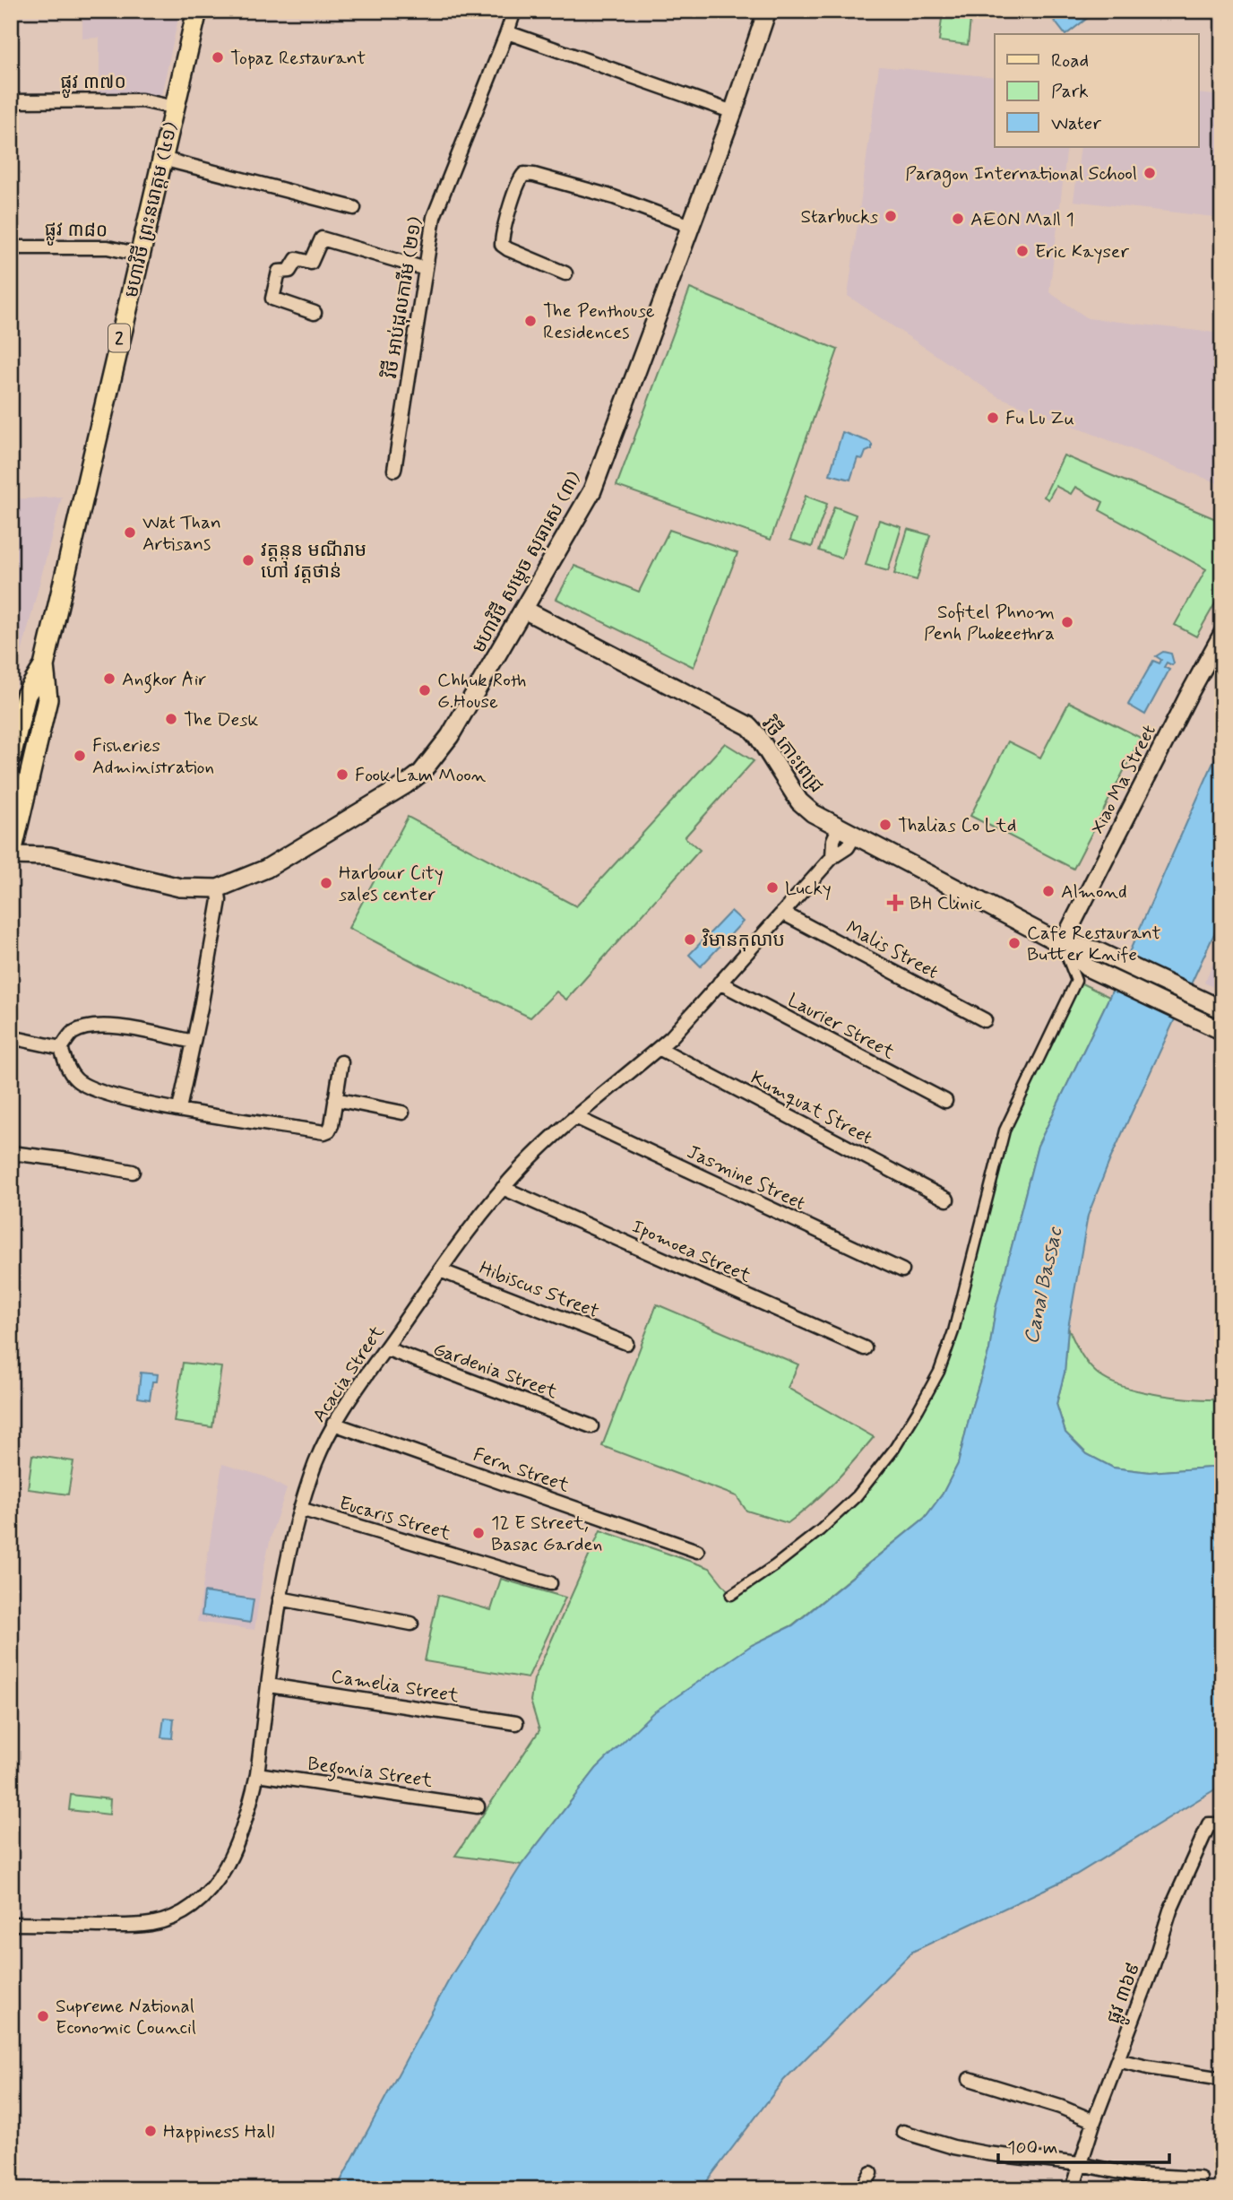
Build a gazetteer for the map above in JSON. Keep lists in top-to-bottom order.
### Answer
{
  "streets": {
    "main road": [
      "មហាវិថី ព្រះនរោត្តម (៤១)",
      "2",
      "មហាវិថី សម្តេច សុធារស (៣)",
      "វិថី កោះពេជ្រ"
    ],
    "street": [
      "ផ្លូវ ៣៧០",
      "ផ្លូវ ៣៨០",
      "វិថី អាប់ដុលការីម (២១)",
      "Xiao Ma Street",
      "Malis Street",
      "Laurier Street",
      "Kumquat Street",
      "Jasmine Street",
      "Ipomoea Street",
      "Hibiscus Street",
      "Gardenia Street",
      "Acacia Street",
      "Fern Street",
      "Eucaris Street",
      "Camelia Street",
      "Begonia Street",
      "ផ្លូវ ៣៦៩"
    ]
  },
  "crossings": [
    ["ផ្លូវ ៣៧០", "មហាវិថី ព្រះនរោត្តម (៤១)"],
    ["មហាវិថី ព្រះនរោត្តម (៤១)", "ផ្លូវ ៣៨០"],
    ["មហាវិថី ព្រះនរោត្តម (៤១)", "មហាវិថី សម្តេច សុធារស (៣)"],
    ["មហាវិថី សម្តេច សុធារស (៣)", "វិថី កោះពេជ្រ"],
    ["វិថី កោះពេជ្រ", "Xiao Ma Street"],
    ["វិថី កោះពេជ្រ", "Acacia Street"],
    ["Malis Street", "Acacia Street"],
    ["Laurier Street", "Acacia Street"],
    ["Kumquat Street", "Acacia Street"],
    ["Jasmine Street", "Acacia Street"],
    ["Ipomoea Street", "Acacia Street"],
    ["Hibiscus Street", "Acacia Street"],
    ["Gardenia Street", "Acacia Street"],
    ["Acacia Street", "Fern Street"],
    ["Acacia Street", "Eucaris Street"],
    ["Acacia Street", "Camelia Street"],
    ["Acacia Street", "Begonia Street"]
  ],
  "water": ["Canal Bassac"],
  "places": {
    "other": [
      "Topaz Restaurant",
      "Paragon International School",
      "Starbucks",
      "AEON Mall 1",
      "Eric Kayser",
      "The Penthouse Residences",
      "Fu Lu Zu",
      "Wat Than Artisans",
      "វត្តនួន មណីរាម ហៅ វត្តថាន់",
      "Sofitel Phnom Penh Phokeethra",
      "Angkor Air",
      "Chhuk Roth G.House",
      "The Desk",
      "Fisheries Administration",
      "Fook Lam Moon",
      "Thalias Co Ltd",
      "Harbour City sales center",
      "Lucky",
      "Almond",
      "វិមានកុលាប",
      "Cafe Restaurant Butter Knife",
      "12 E Street, Basac Garden",
      "Supreme National Economic Council",
      "Happiness Hall"
    ],
    "health": ["BH Clinic"]
  },
  "legend": ["Road", "Park", "Water"],
  "scale_bar": "100 m"
}
